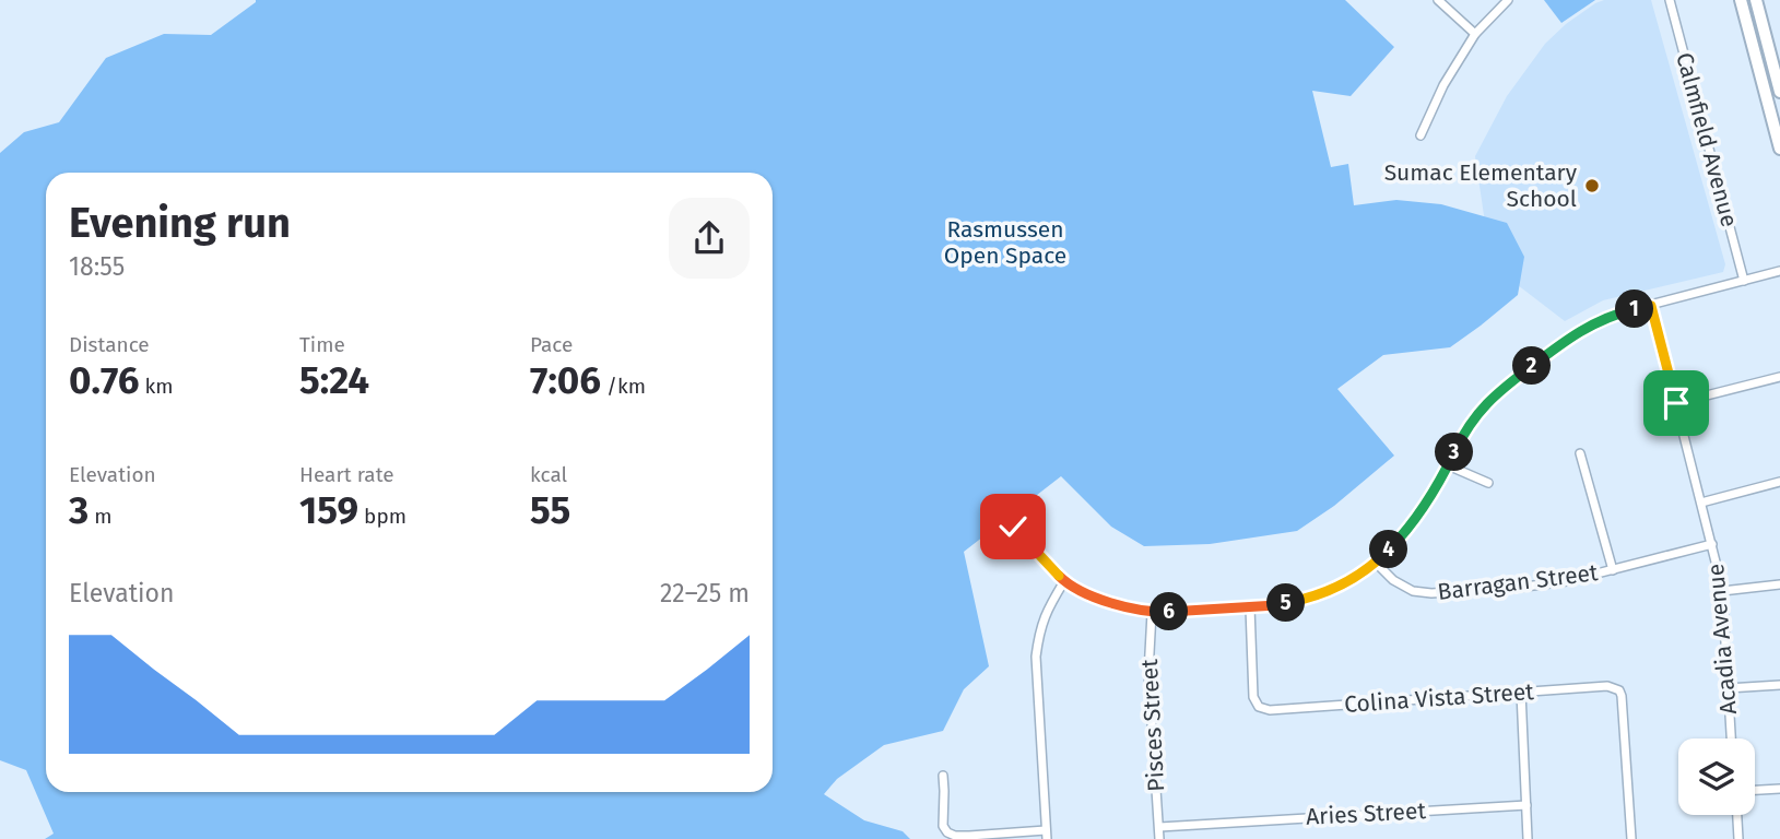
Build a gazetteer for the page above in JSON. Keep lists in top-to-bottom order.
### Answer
{
  "streets": {
    "street": [
      "Calmfield Avenue",
      "Barragan Street",
      "Acadia Avenue",
      "Colina Vista Street",
      "Pisces Street",
      "Aries Street"
    ]
  },
  "crossings": [
    ["Barragan Street", "Acadia Avenue"],
    ["Pisces Street", "Aries Street"]
  ],
  "parks": ["Rasmussen Open Space"],
  "places": ["Sumac Elementary School"],
  "page": {
    "heading": ["Evening run", "18:55"],
    "pins": [
      "1",
      "2",
      "3",
      "4",
      "5",
      "6"
    ],
    "stats": [
      ["Distance", "0.76 km"],
      ["Time", "5:24"],
      ["Pace", "7:06 /km"],
      ["Elevation", "3 m"],
      ["Heart rate", "159 bpm"],
      ["kcal", "55"]
    ],
    "chart": ["Elevation", "22–25 m"]
  }
}
